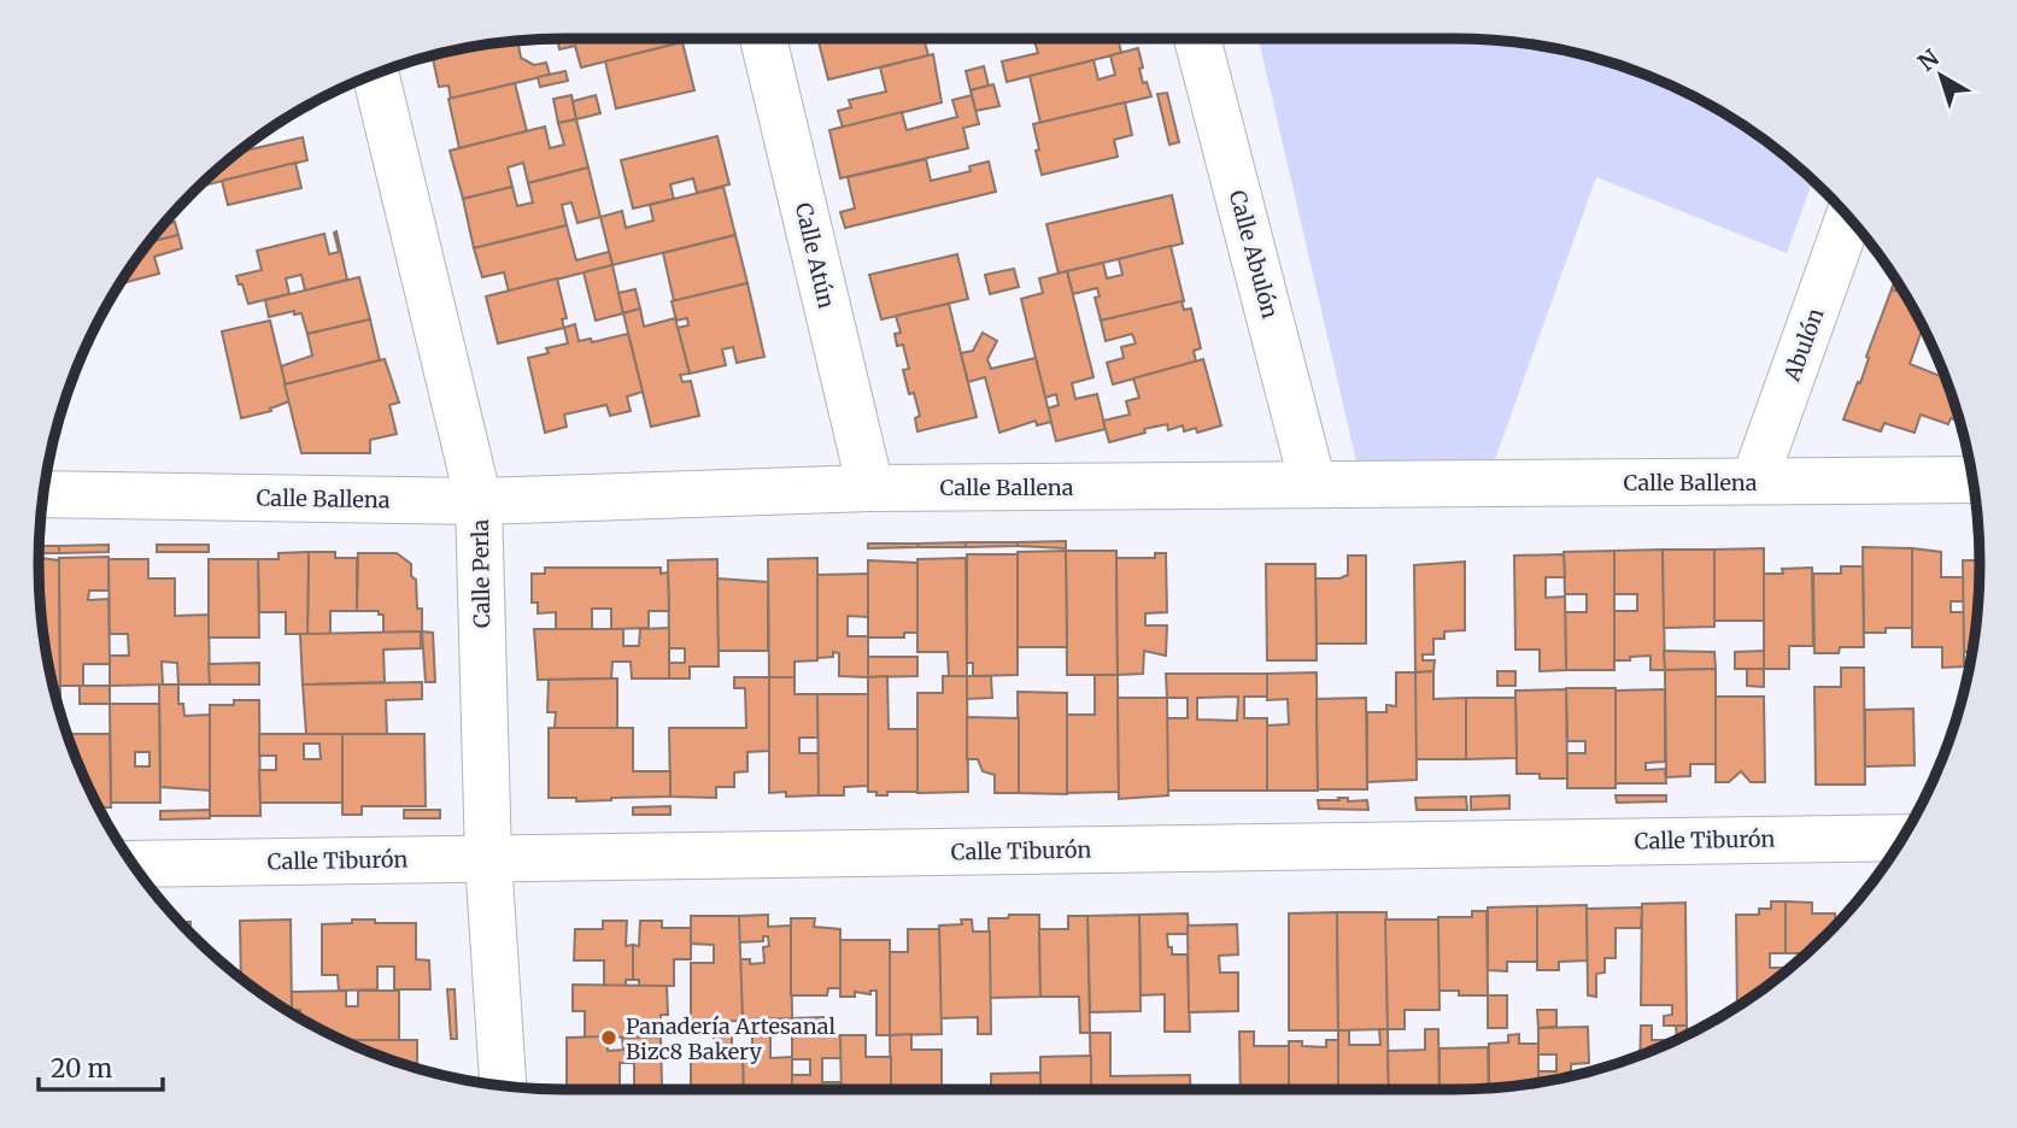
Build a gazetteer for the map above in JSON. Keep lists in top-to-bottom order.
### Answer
{
  "streets": {
    "street": [
      "Calle Abulón",
      "Calle Atún",
      "Abulón",
      "Calle Ballena",
      "Calle Perla",
      "Calle Tiburón"
    ]
  },
  "crossings": [
    ["Calle Abulón", "Calle Ballena"],
    ["Calle Atún", "Calle Ballena"],
    ["Abulón", "Calle Ballena"],
    ["Calle Ballena", "Calle Perla"],
    ["Calle Perla", "Calle Tiburón"]
  ],
  "places": ["Panadería Artesanal Bizc8 Bakery"],
  "scale_bar": "20 m",
  "north": "top left"
}
